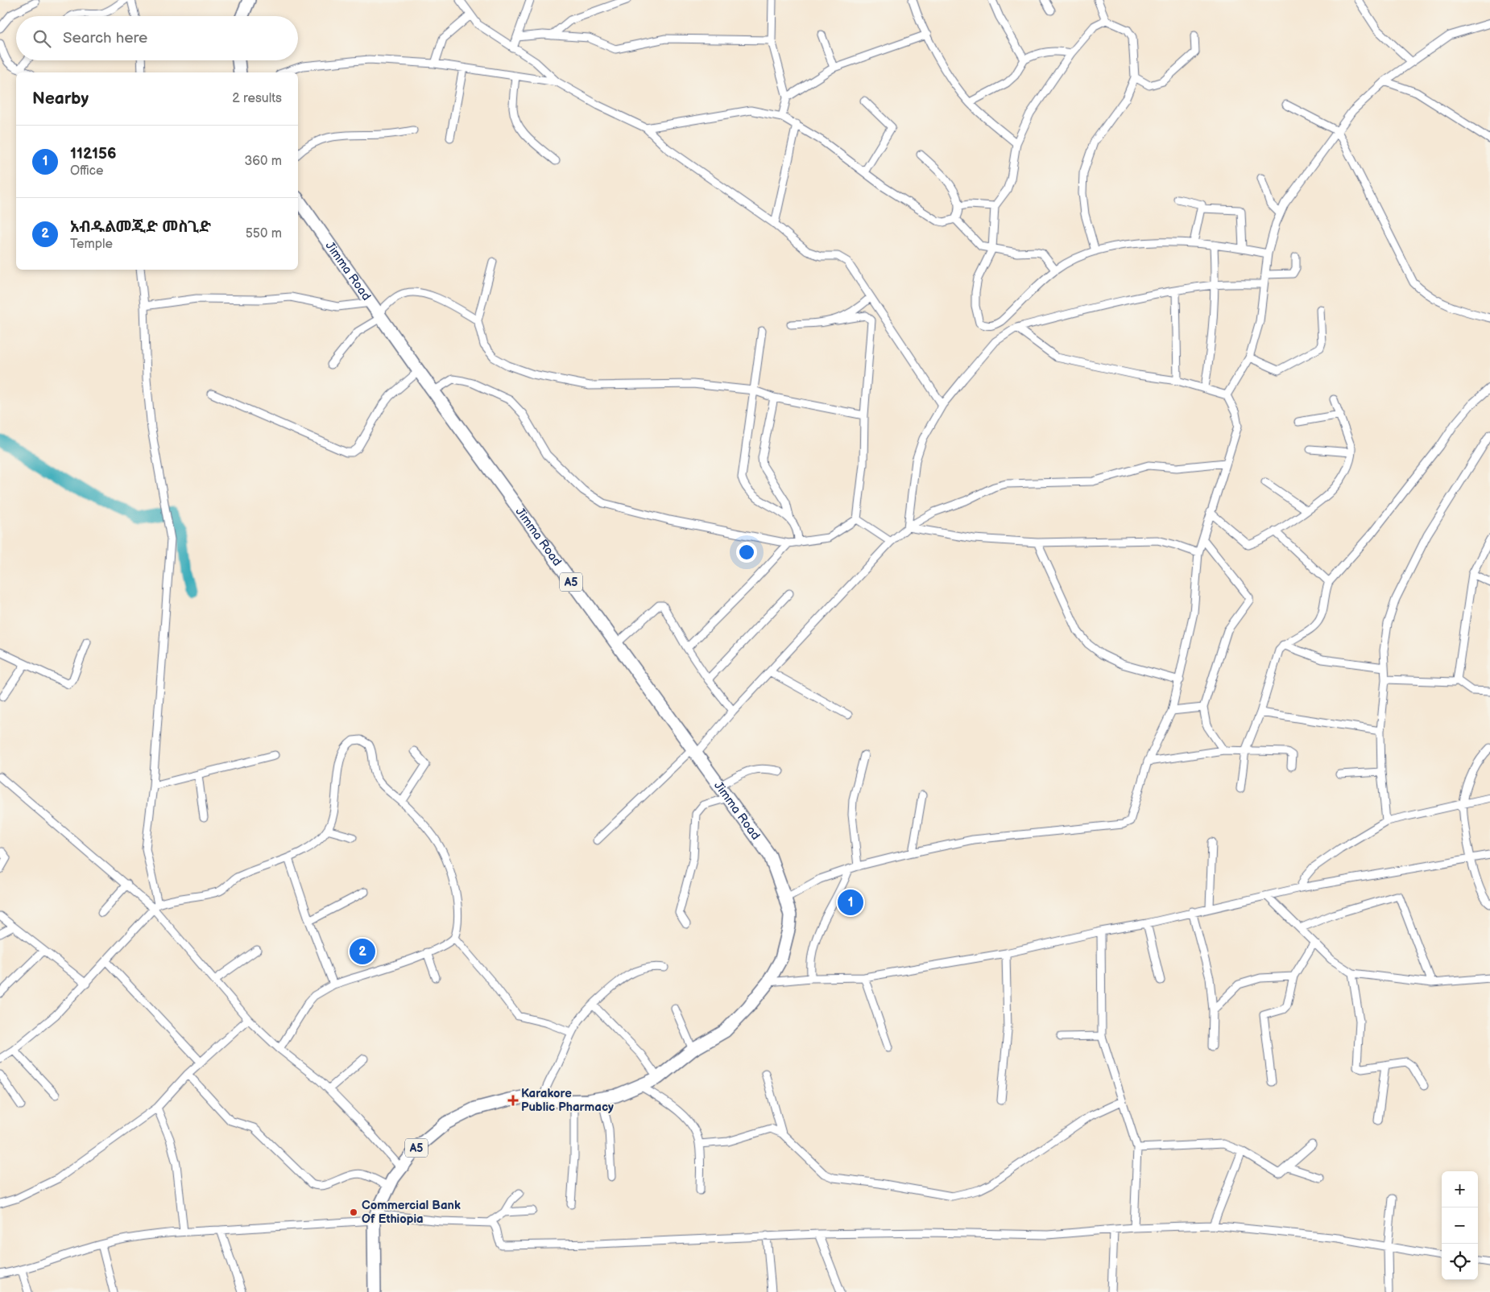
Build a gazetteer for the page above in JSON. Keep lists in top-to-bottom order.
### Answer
{
  "streets": {
    "highway": ["Jimma Road", "A5"]
  },
  "places": {
    "health": ["Karakore Public Pharmacy"],
    "other": ["Commercial Bank Of Ethiopia"]
  },
  "page": {
    "search": "Search here",
    "heading": ["Nearby", "2 results"],
    "list": [
      {
        "mark": "1",
        "name": "112156",
        "note": "Office",
        "value": "360 m"
      },
      {
        "mark": "2",
        "name": "አብዱልመጂድ መስጊድ",
        "note": "Temple",
        "value": "550 m"
      }
    ],
    "pins": ["1", "2"],
    "map_buttons": ["+", "−"]
  }
}
